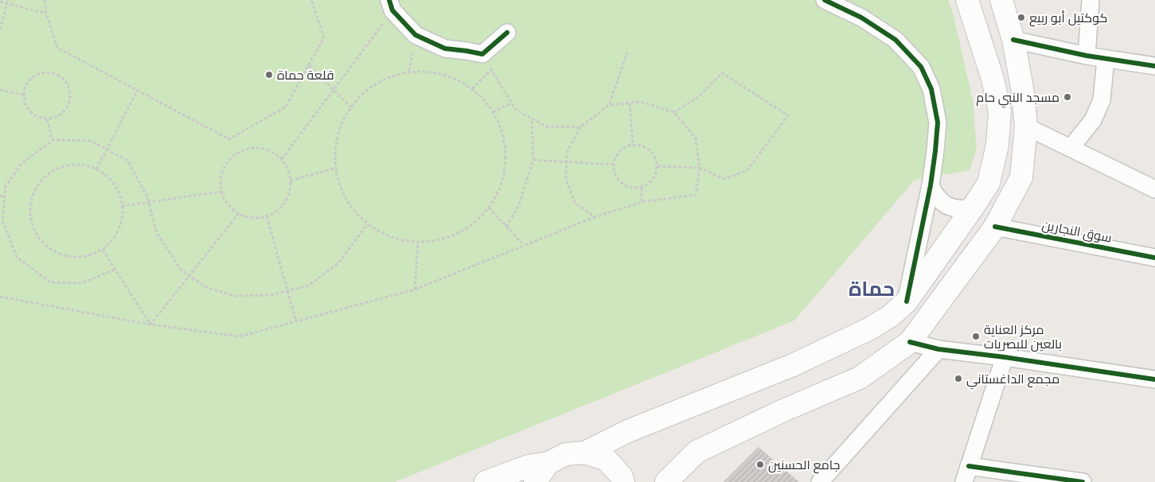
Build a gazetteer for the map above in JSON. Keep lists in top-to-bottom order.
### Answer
{
  "streets": {
    "street": ["سوق النجارين"]
  },
  "districts": ["حماة"],
  "places": [
    "كوكتيل أبو ربيع",
    "قلعة حماة",
    "مسجد النبي حام",
    "مركز العناية بالعين للبصريات",
    "مجمع الداغستاني",
    "جامع الحسنين"
  ]
}
